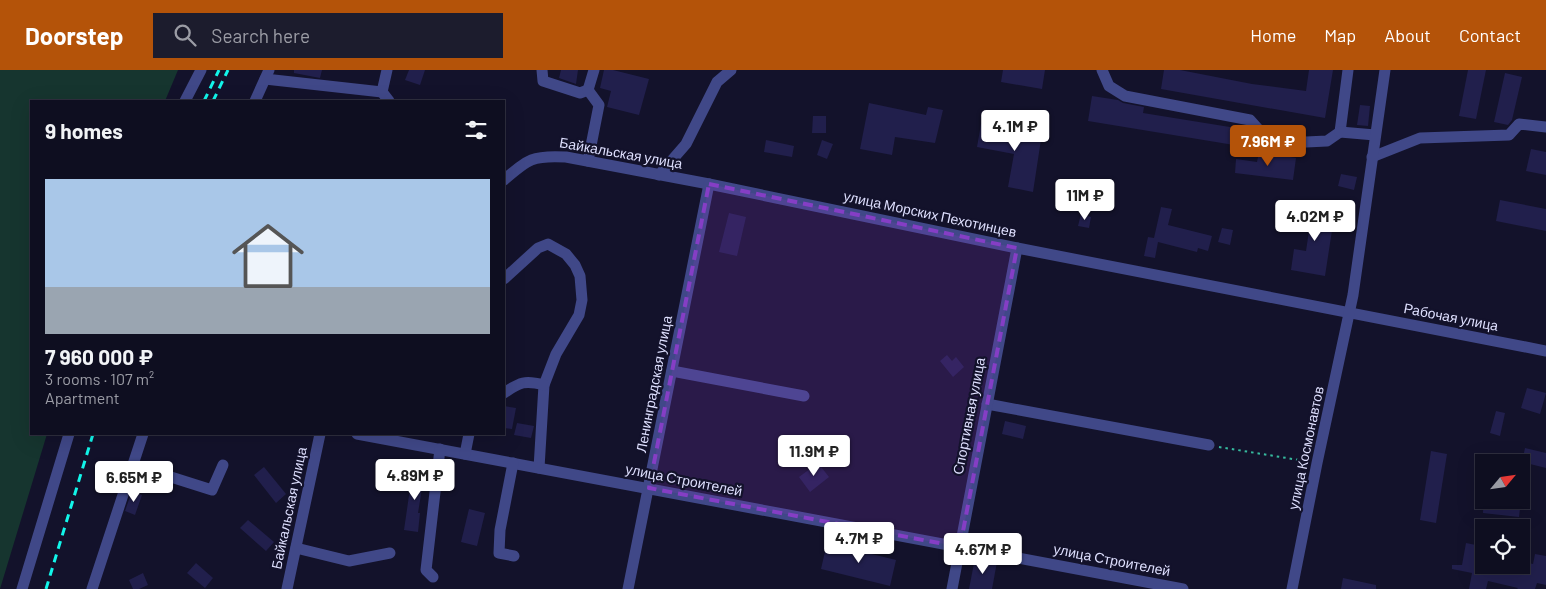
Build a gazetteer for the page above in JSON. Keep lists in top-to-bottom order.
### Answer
{
  "streets": {
    "street": [
      "Байкальская улица",
      "улица Морских Пехотинцев",
      "Рабочая улица",
      "Ленинградская улица",
      "Спортивная улица",
      "улица Космонавтов",
      "улица Строителей"
    ]
  },
  "crossings": [
    ["Байкальская улица", "улица Морских Пехотинцев"],
    ["Байкальская улица", "Ленинградская улица"],
    ["улица Морских Пехотинцев", "Рабочая улица"],
    ["улица Морских Пехотинцев", "Ленинградская улица"],
    ["улица Морских Пехотинцев", "Спортивная улица"],
    ["улица Морских Пехотинцев", "улица Космонавтов"],
    ["Рабочая улица", "улица Космонавтов"],
    ["Ленинградская улица", "улица Строителей"],
    ["Спортивная улица", "улица Строителей"]
  ],
  "north": "top right",
  "page": {
    "header": "Doorstep",
    "search": "Search here",
    "nav": [
      "Home",
      "Map",
      "About",
      "Contact"
    ],
    "heading": "9 homes",
    "price": [
      "4.1M ₽",
      "7.96M ₽",
      "11M ₽",
      "4.02M ₽",
      "11.9M ₽",
      "4.89M ₽",
      "6.65M ₽",
      "4.7M ₽",
      "4.67M ₽"
    ],
    "list": [
      {
        "name": "7 960 000 ₽",
        "note": "3 rooms · 107 m² · Apartment"
      }
    ]
  }
}
